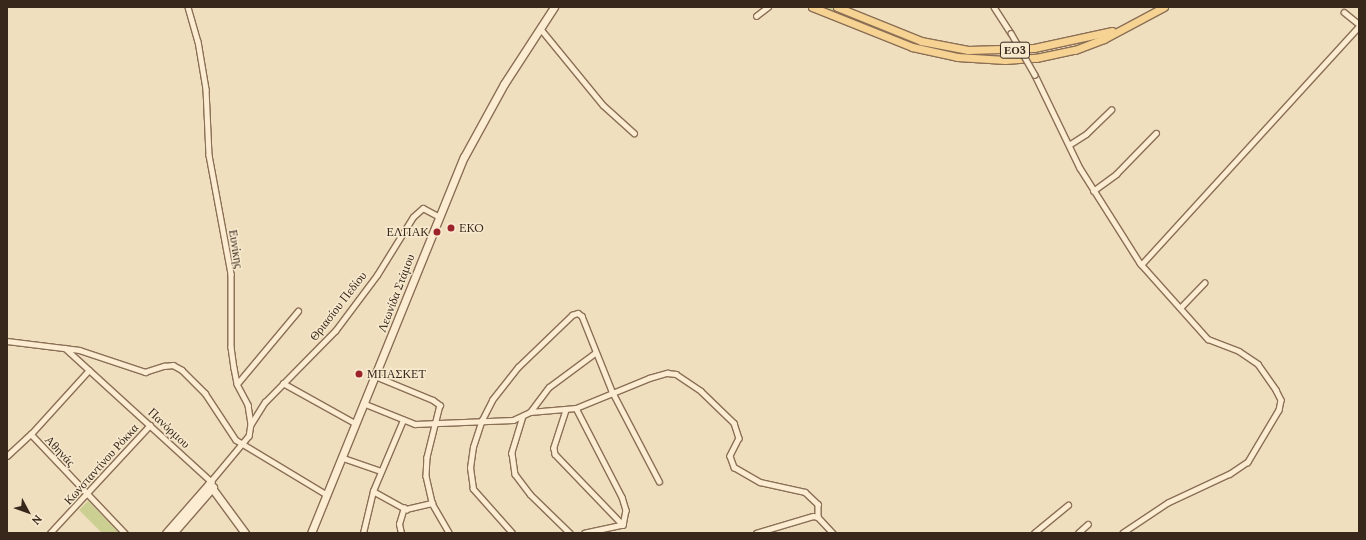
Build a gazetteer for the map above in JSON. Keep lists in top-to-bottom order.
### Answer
{
  "streets": {
    "main road": ["ΕΟ3", "Λεωνίδα Στάμου", "Πανόρμου"],
    "street": [
      "Ευνίκης",
      "Θριασίου Πεδίου",
      "Αθηνάς",
      "Κωνσταντίνου Ρόκκα"
    ]
  },
  "crossings": [
    ["Ευνίκης", "Θριασίου Πεδίου"],
    ["Λεωνίδα Στάμου", "Θριασίου Πεδίου"],
    ["Πανόρμου", "Κωνσταντίνου Ρόκκα"],
    ["Αθηνάς", "Κωνσταντίνου Ρόκκα"]
  ],
  "places": ["EKO", "ΕΛΠΑΚ", "ΜΠΑΣΚΕΤ"],
  "north": "bottom right"
}
